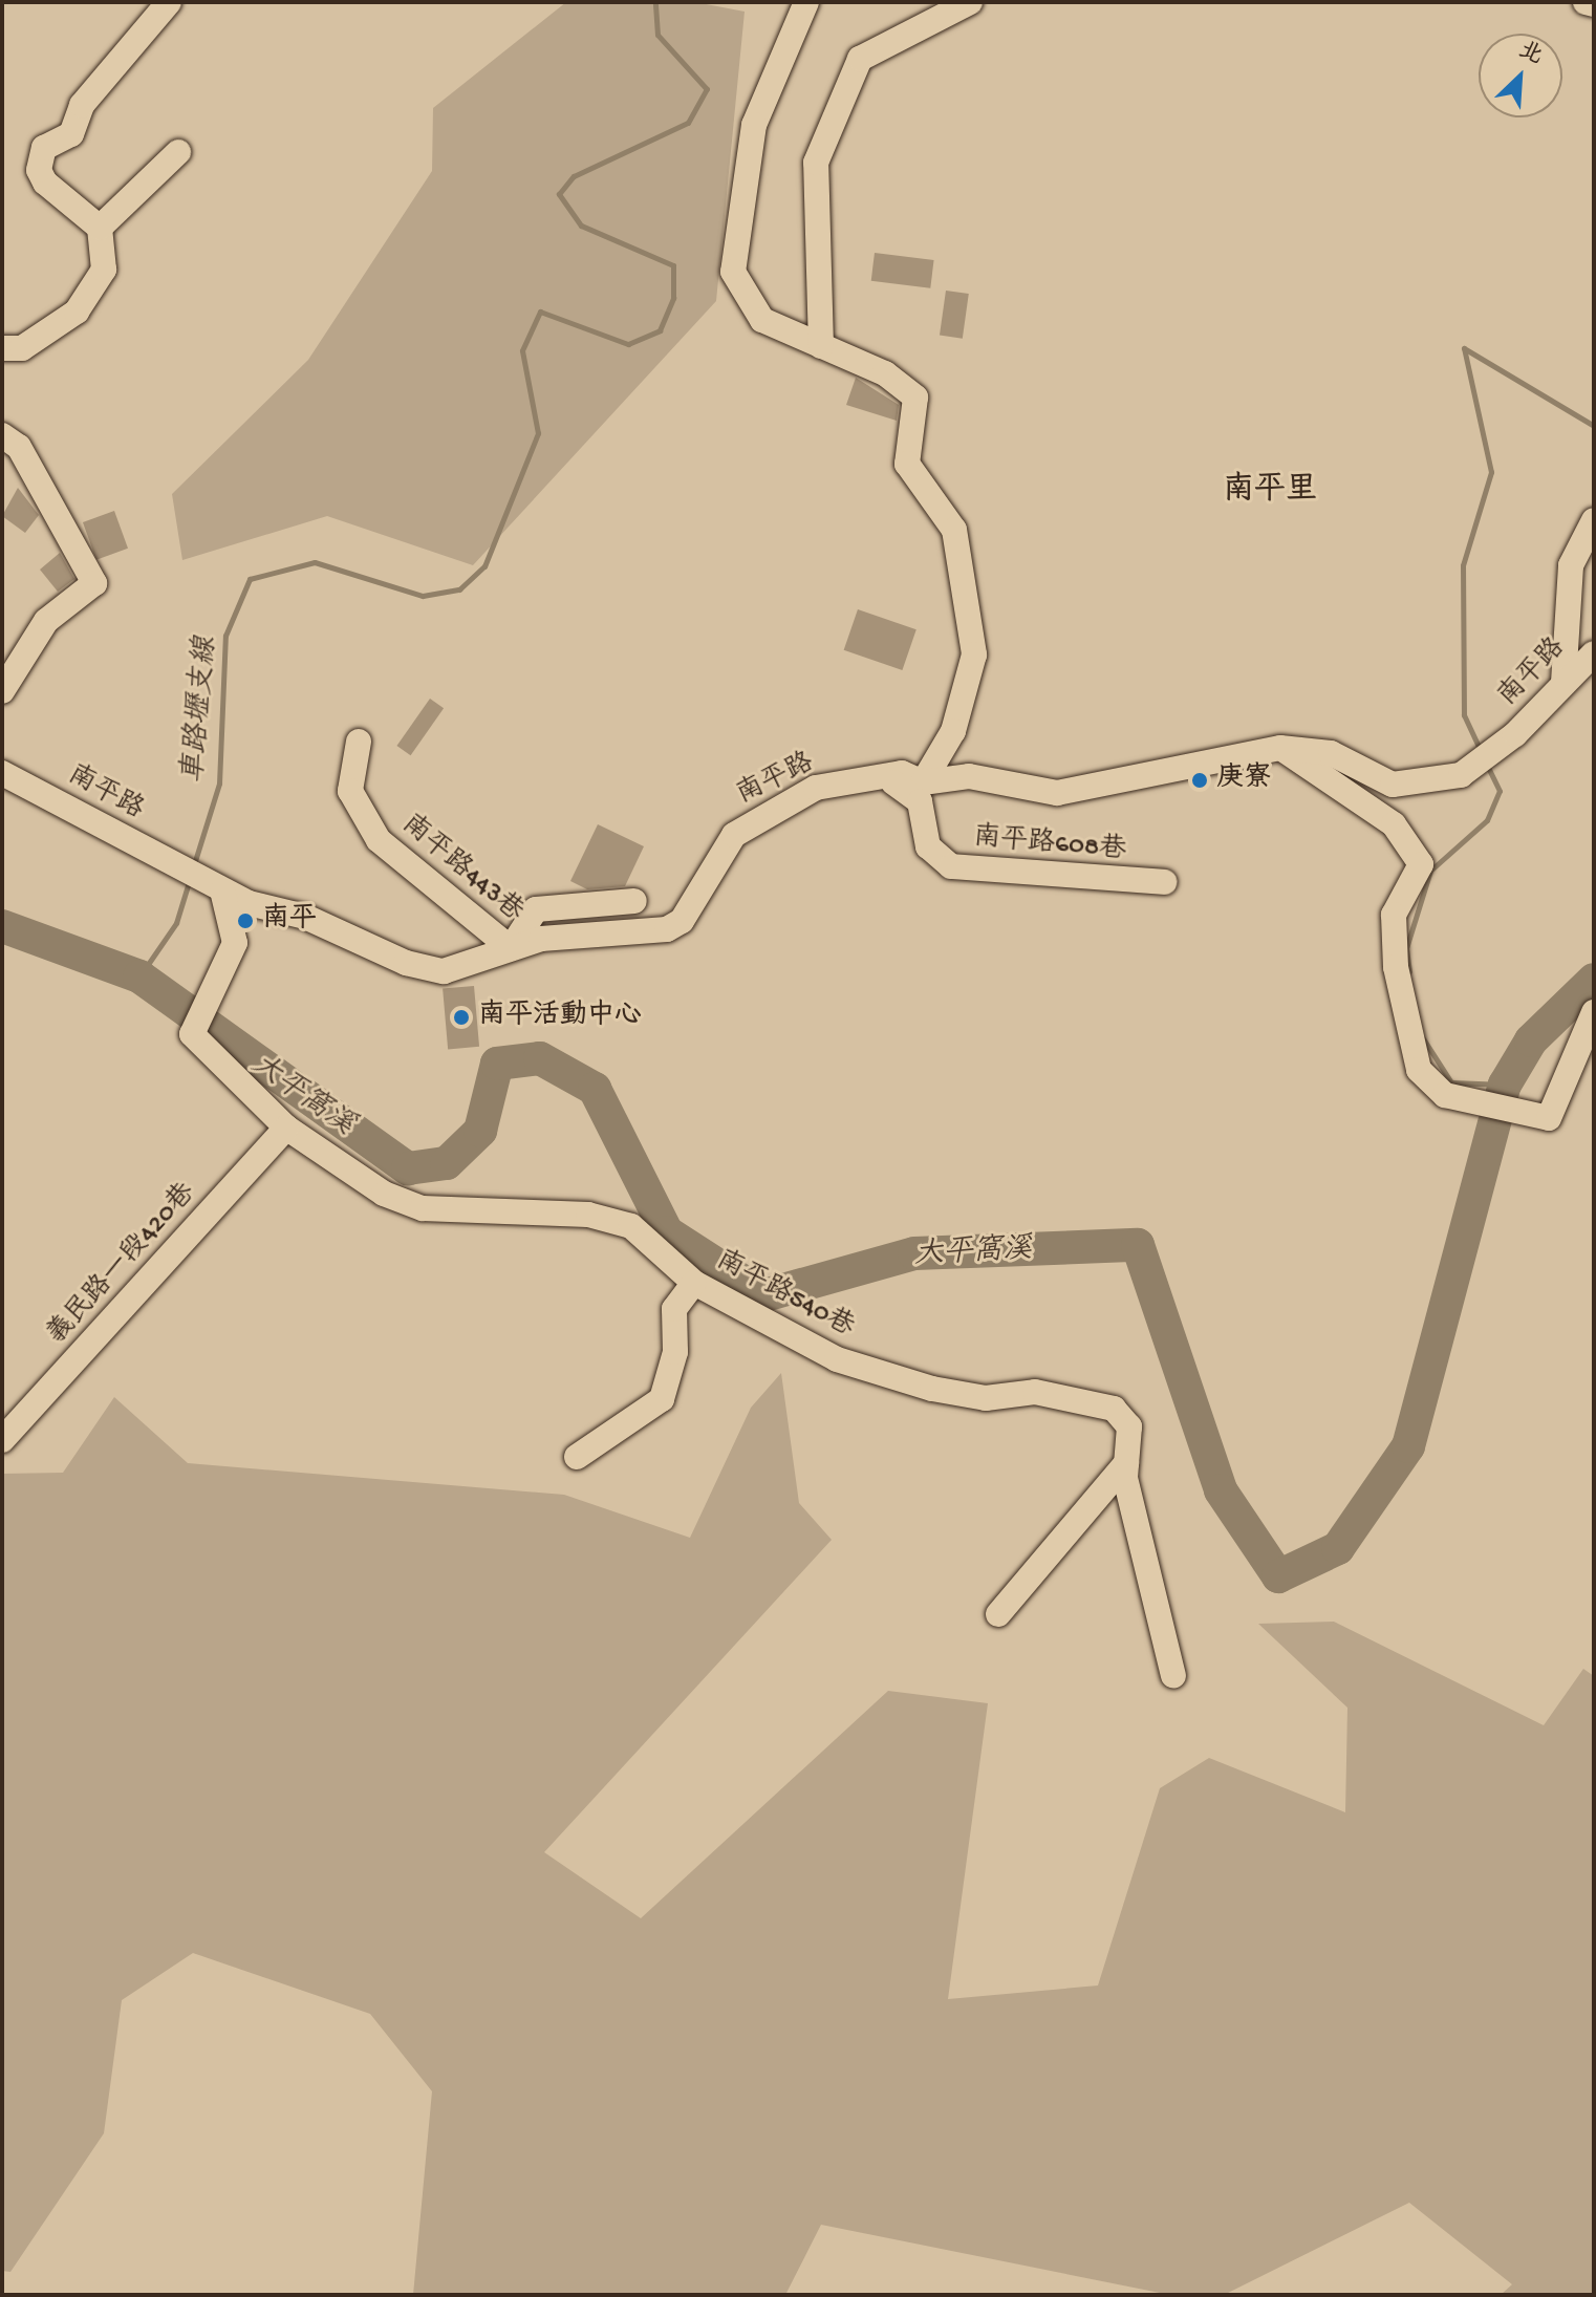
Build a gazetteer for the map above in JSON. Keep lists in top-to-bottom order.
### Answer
{
  "streets": {
    "street": [
      "南平路",
      "南平路608巷",
      "南平路443巷",
      "義民路一段420巷",
      "南平路540巷"
    ]
  },
  "crossings": [
    ["南平路", "南平路608巷"],
    ["南平路", "南平路443巷"],
    ["南平路", "南平路540巷"],
    ["義民路一段420巷", "南平路540巷"]
  ],
  "districts": ["南平里"],
  "water": ["車路壢支線", "大平窩溪"],
  "places": ["庚寮", "南平", "南平活動中心"],
  "north": "top right"
}
